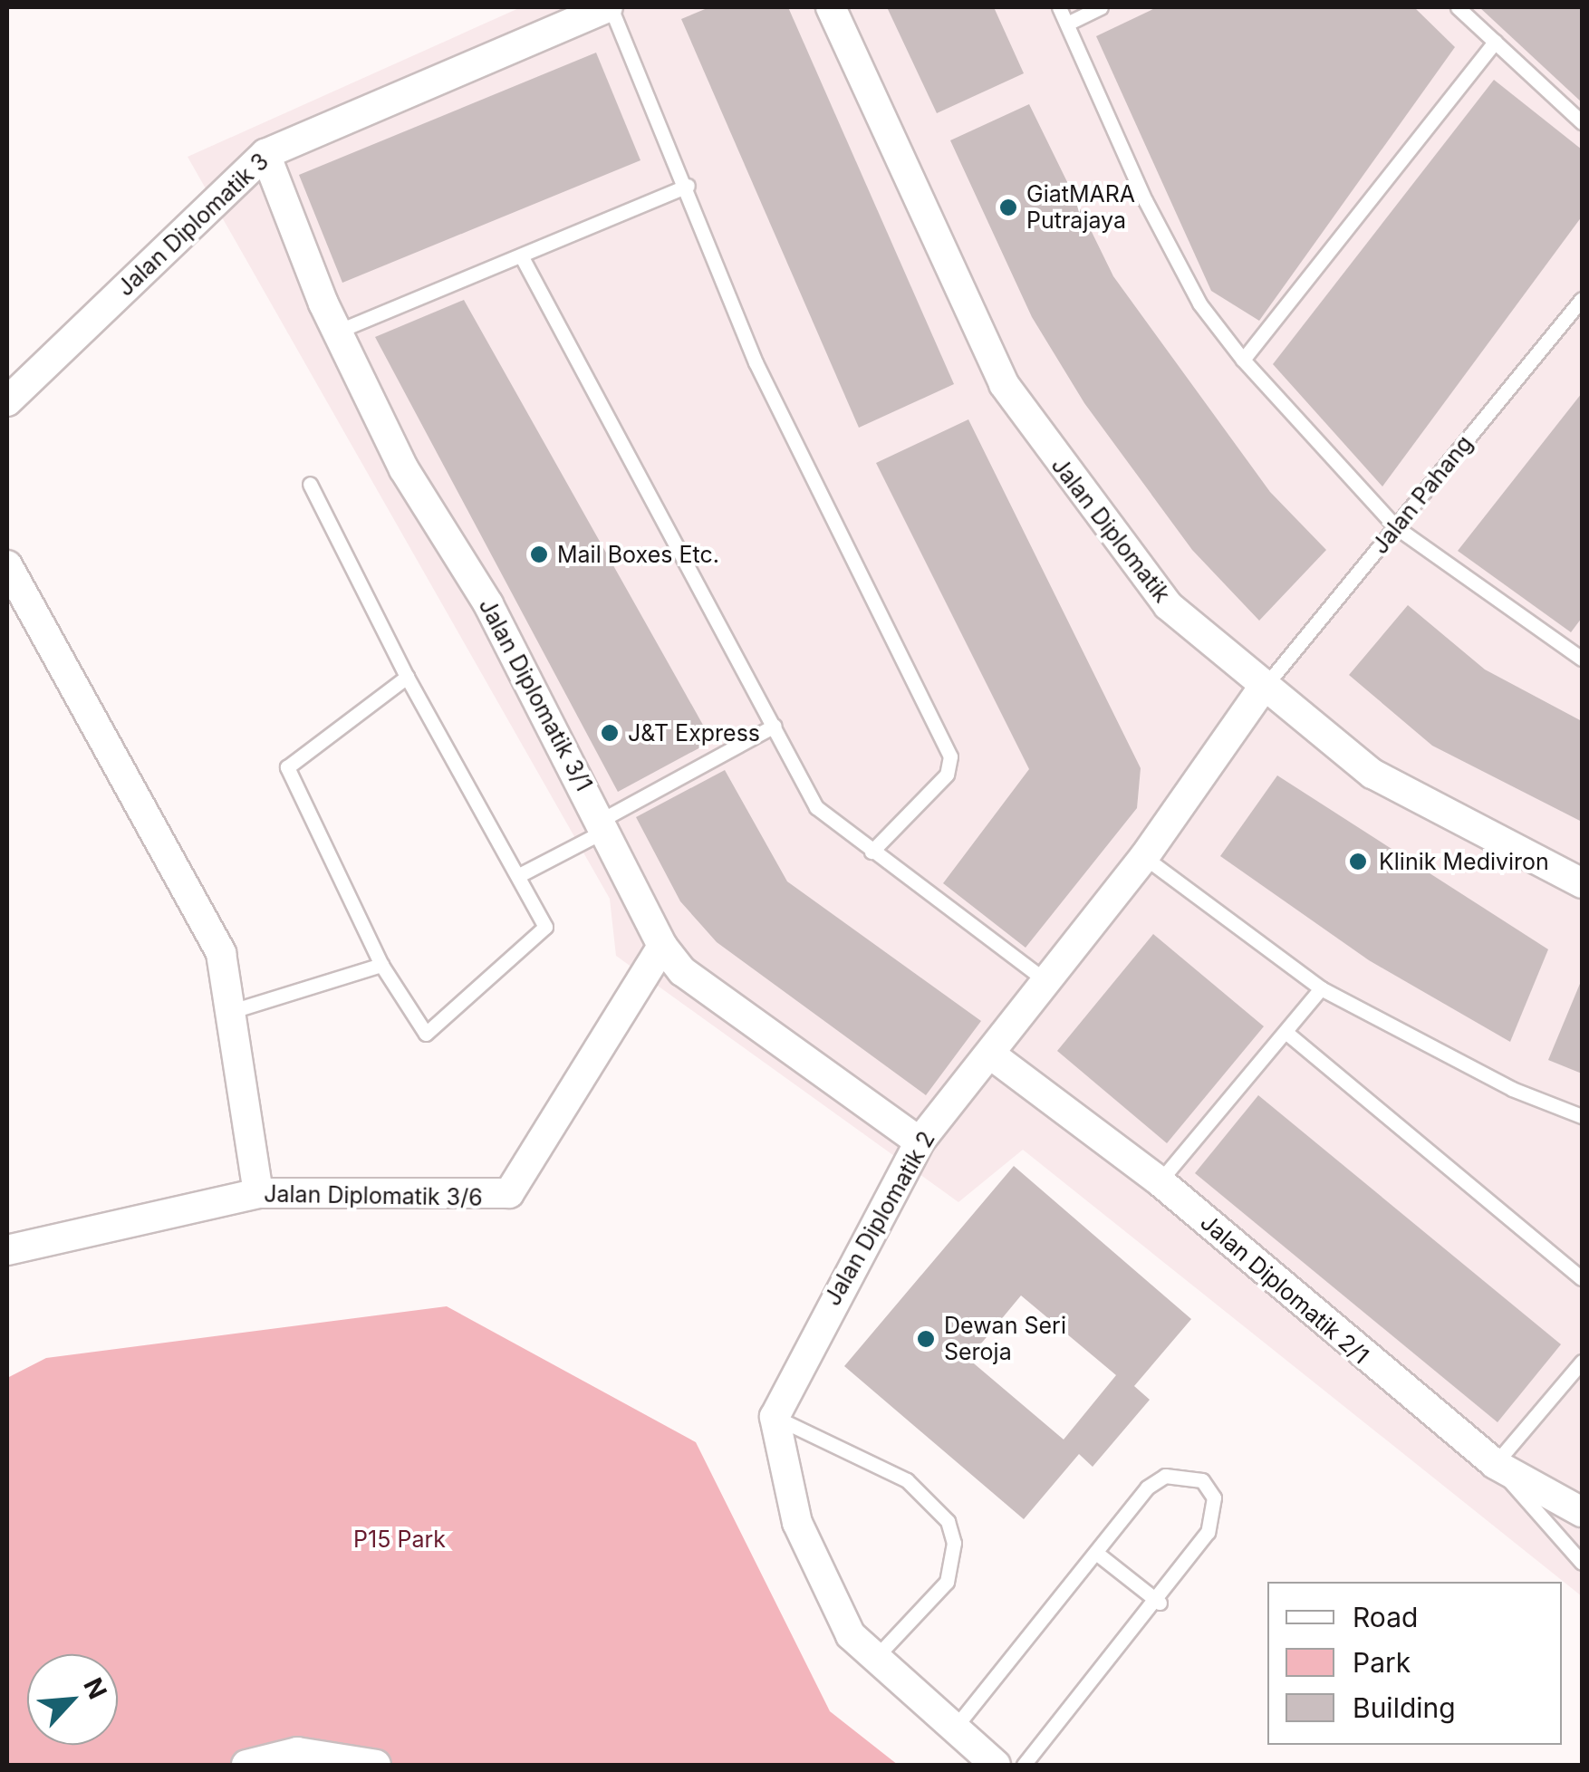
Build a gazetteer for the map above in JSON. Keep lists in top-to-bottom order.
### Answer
{
  "streets": {
    "street": [
      "Jalan Diplomatik 3",
      "Jalan Diplomatik",
      "Jalan Diplomatik 3/1",
      "Jalan Diplomatik 3/6",
      "Jalan Diplomatik 2",
      "Jalan Diplomatik 2/1"
    ],
    "lane": ["Jalan Pahang"]
  },
  "crossings": [
    ["Jalan Diplomatik 3", "Jalan Diplomatik 3/1"],
    ["Jalan Pahang", "Jalan Diplomatik"],
    ["Jalan Pahang", "Jalan Diplomatik 2"],
    ["Jalan Diplomatik", "Jalan Diplomatik 2"],
    ["Jalan Diplomatik 3/1", "Jalan Diplomatik 3/6"],
    ["Jalan Diplomatik 3/1", "Jalan Diplomatik 2"],
    ["Jalan Diplomatik 2", "Jalan Diplomatik 2/1"]
  ],
  "parks": ["P15 Park"],
  "places": [
    "GiatMARA Putrajaya",
    "Mail Boxes Etc.",
    "J&T Express",
    "Klinik Mediviron",
    "Dewan Seri Seroja"
  ],
  "legend": ["Road", "Park", "Building"],
  "north": "top right"
}
